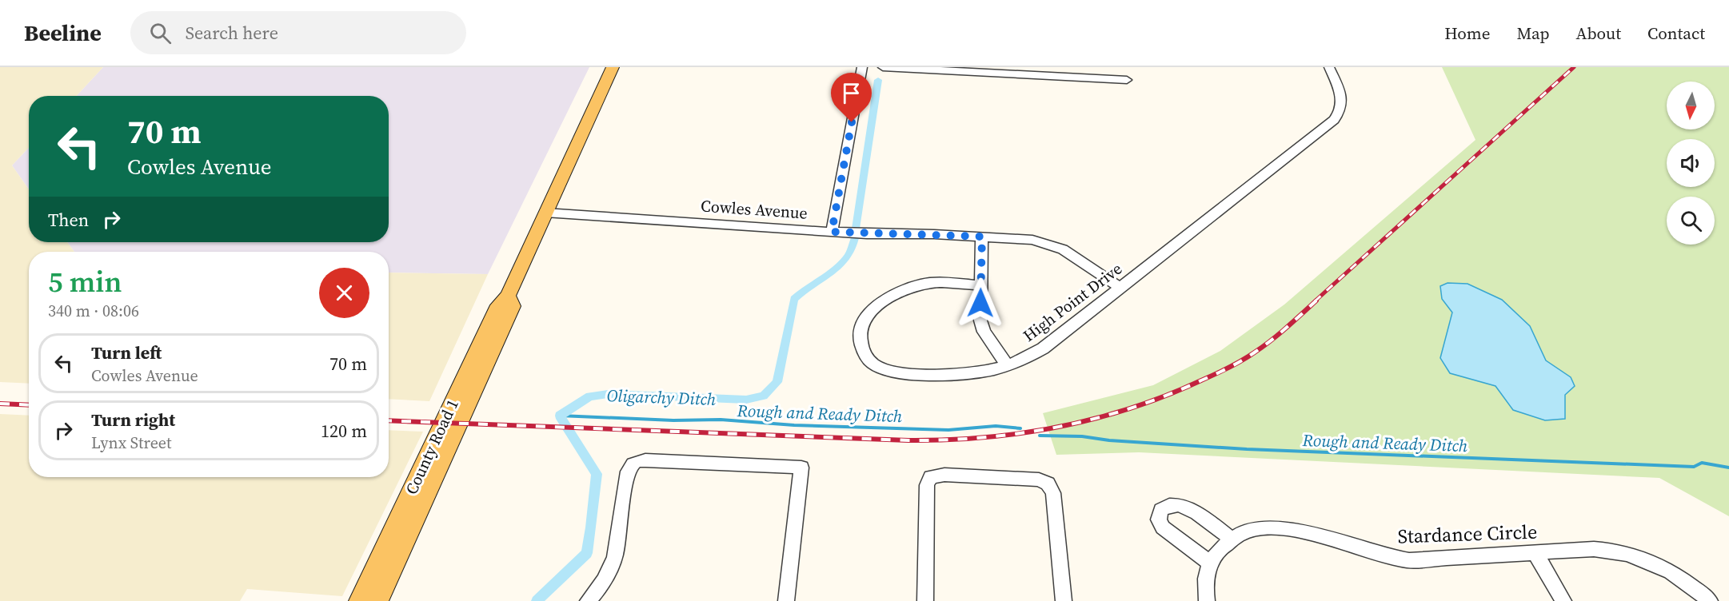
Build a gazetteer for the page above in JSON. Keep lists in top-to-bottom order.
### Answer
{
  "streets": {
    "main road": ["County Road 1"],
    "street": ["Cowles Avenue", "High Point Drive", "Stardance Circle"]
  },
  "crossings": [
    ["Cowles Avenue", "High Point Drive"]
  ],
  "water": ["Oligarchy Ditch", "Rough and Ready Ditch"],
  "north": "bottom",
  "page": {
    "header": "Beeline",
    "search": "Search here",
    "nav": [
      "Home",
      "Map",
      "About",
      "Contact"
    ],
    "turn": ["70 m", "Cowles Avenue"],
    "then": "Then",
    "heading": ["5 min", "340 m · 08:06"],
    "list": [
      {
        "name": "Turn left",
        "note": "Cowles Avenue",
        "value": "70 m"
      },
      {
        "name": "Turn right",
        "note": "Lynx Street",
        "value": "120 m"
      }
    ]
  }
}
